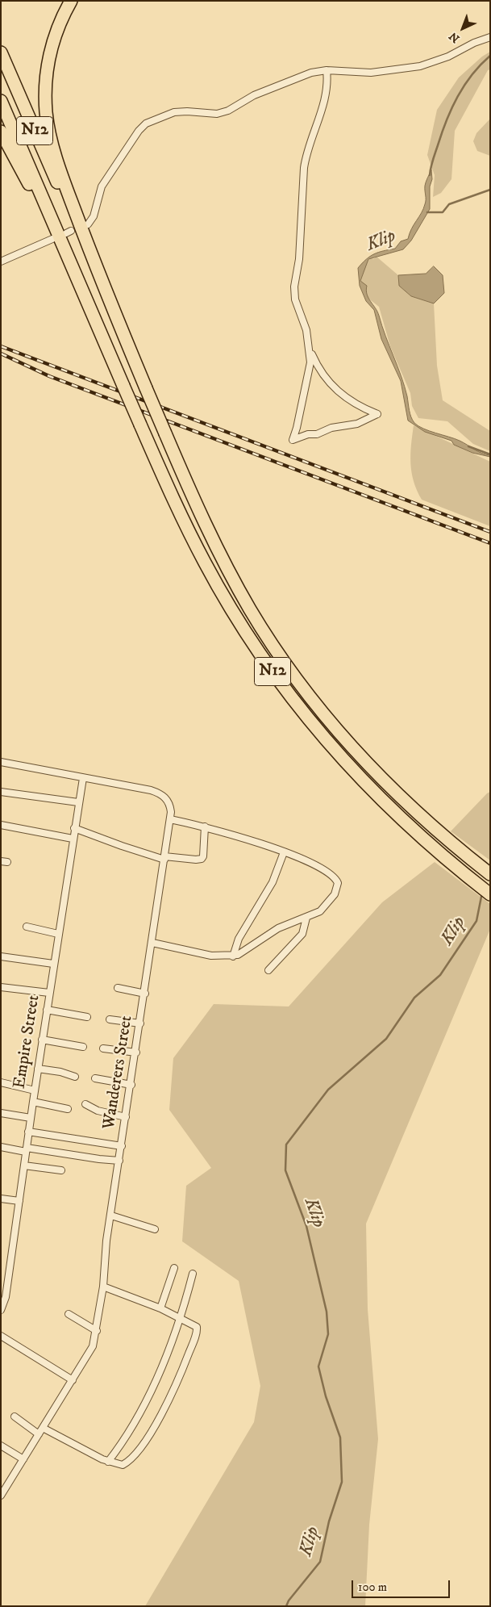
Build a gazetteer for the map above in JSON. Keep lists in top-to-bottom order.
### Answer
{
  "streets": {
    "highway": ["N12"],
    "street": ["Empire Street", "Wanderers Street"]
  },
  "crossings": [
    ["Empire Street", "Wanderers Street"]
  ],
  "water": ["Klip"],
  "scale_bar": "100 m",
  "north": "bottom left"
}
